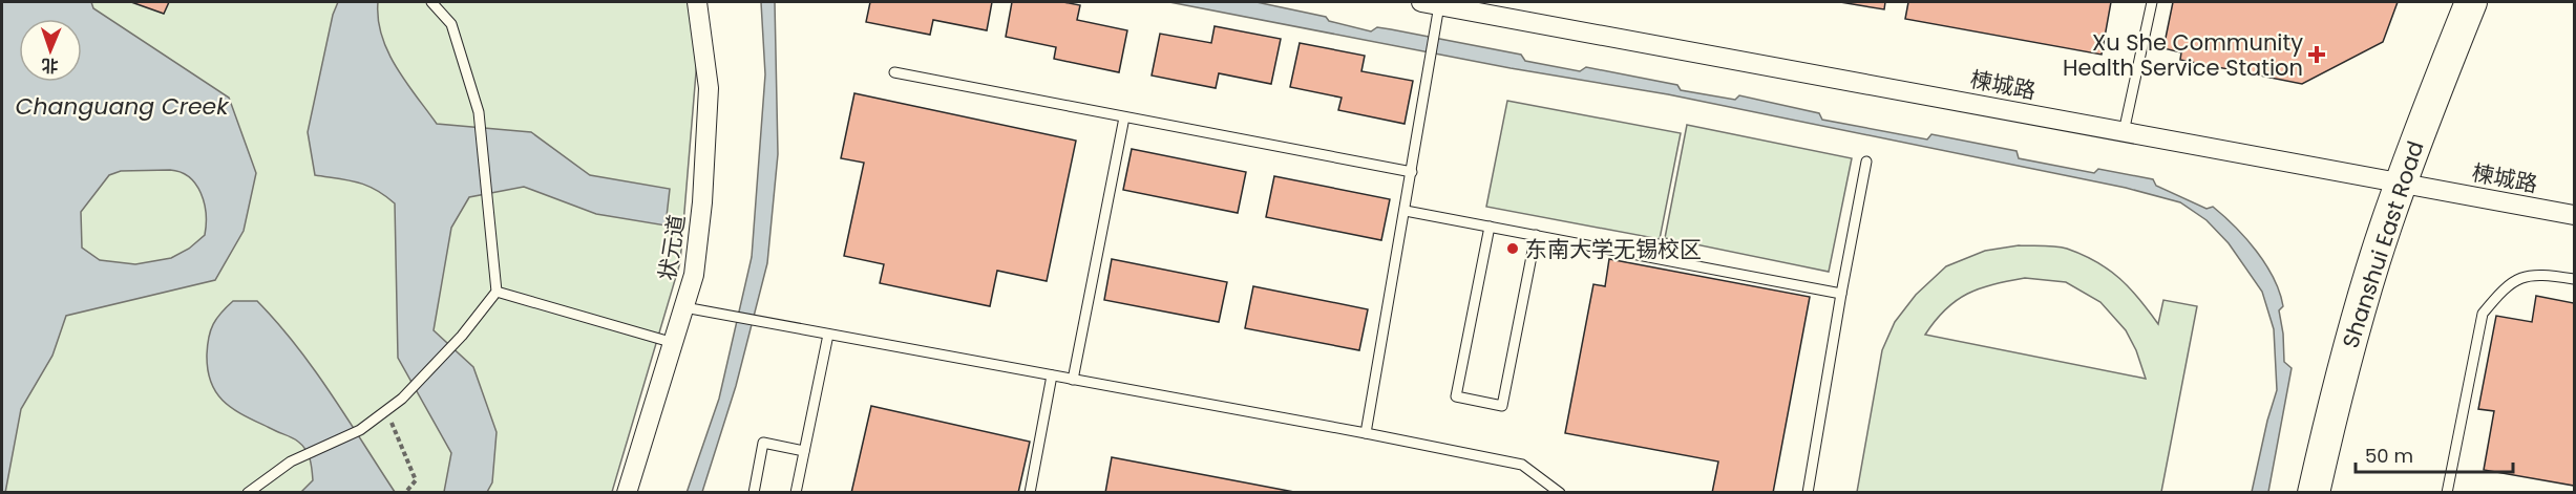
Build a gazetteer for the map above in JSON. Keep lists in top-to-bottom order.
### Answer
{
  "streets": {
    "highway": ["Shanshui East Road"],
    "street": ["楝城路", "状元道"]
  },
  "crossings": [
    ["楝城路", "Shanshui East Road"]
  ],
  "water": ["Changuang Creek"],
  "places": {
    "health": ["Xu She Community Health Service Station"],
    "other": ["东南大学无锡校区"]
  },
  "scale_bar": "50 m",
  "north": "bottom"
}
